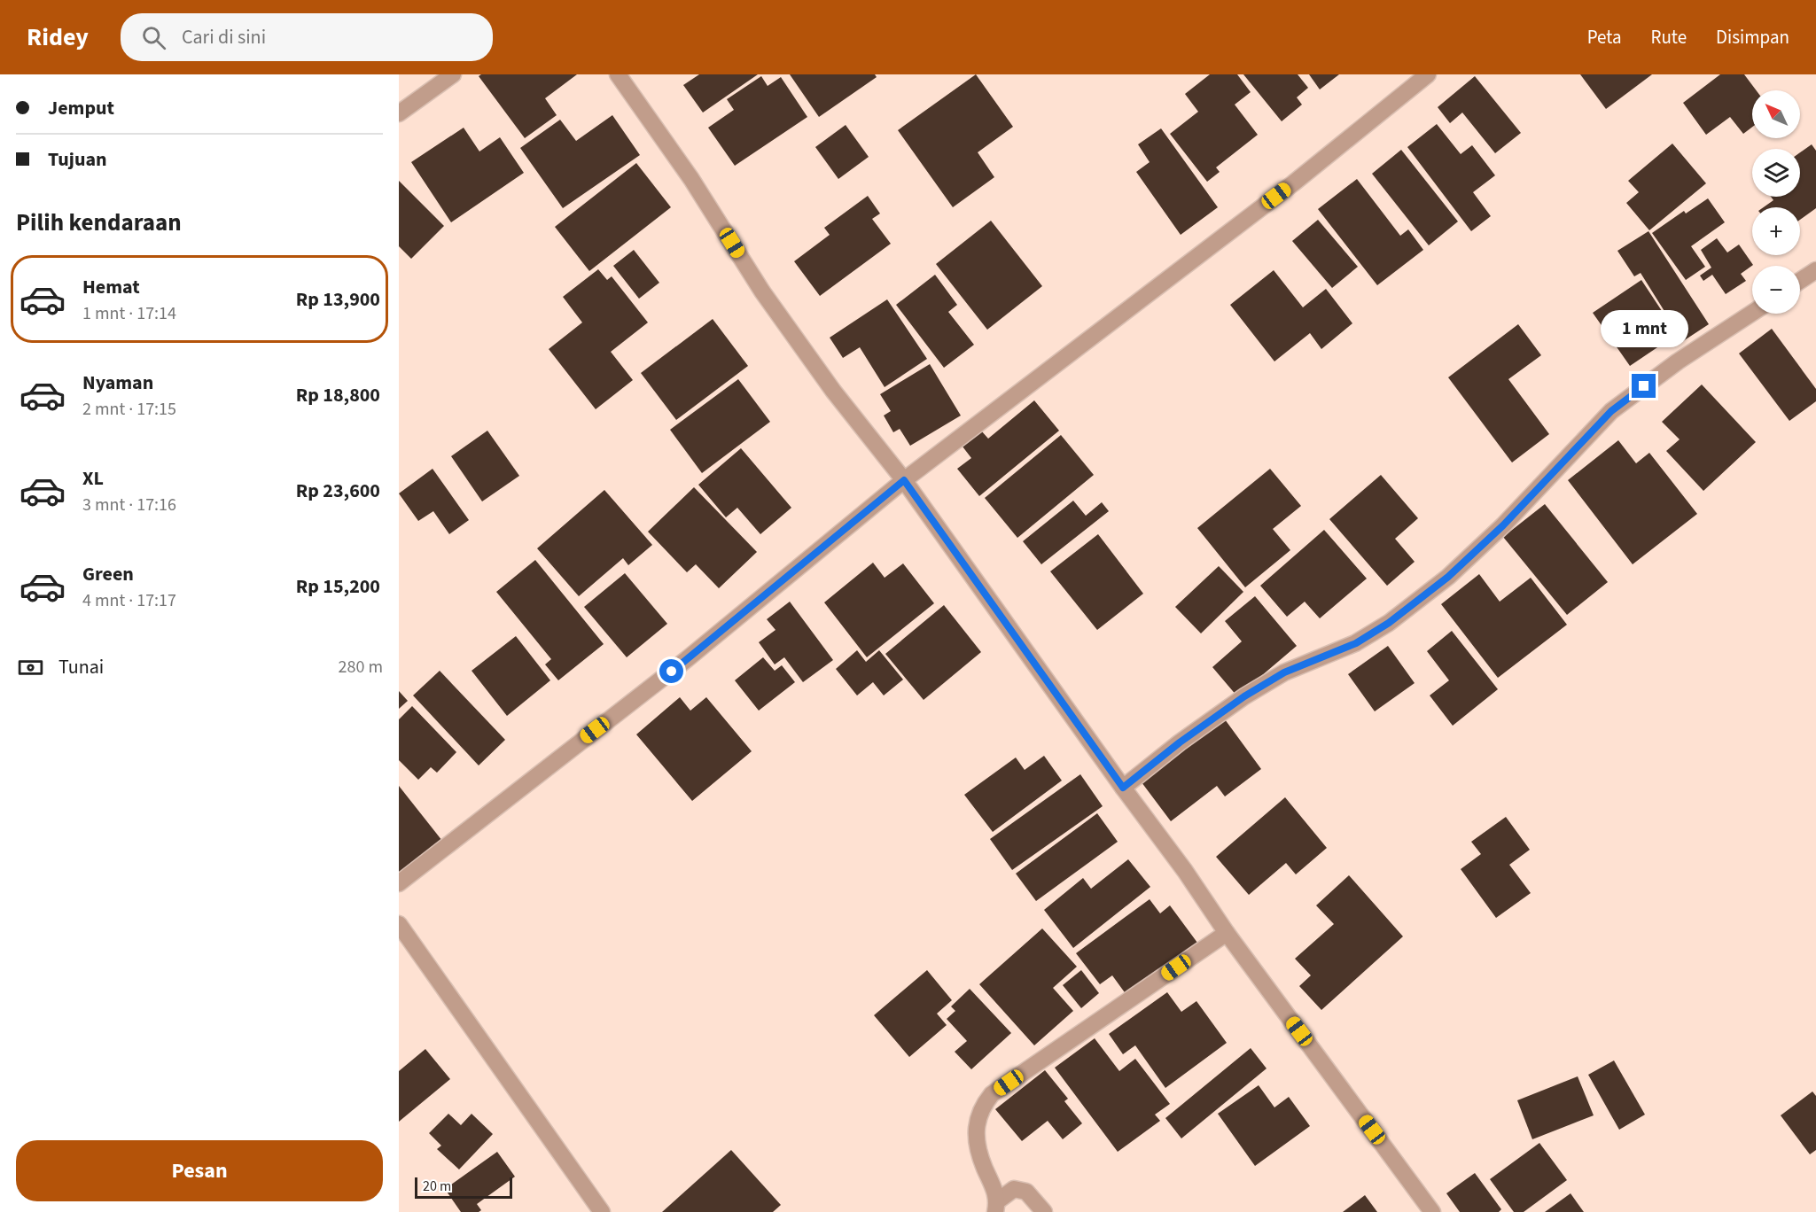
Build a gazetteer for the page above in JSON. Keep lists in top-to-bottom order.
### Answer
{
  "scale_bar": "20 m",
  "north": "top left",
  "page": {
    "header": "Ridey",
    "search": "Cari di sini",
    "nav": ["Peta", "Rute", "Disimpan"],
    "banner": ["Jemput", "Tujuan"],
    "map_buttons": ["+", "−"],
    "heading": "Pilih kendaraan",
    "list": [
      {
        "name": "Hemat",
        "note": "1 mnt · 17:14",
        "value": "Rp 13,900"
      },
      {
        "name": "Nyaman",
        "note": "2 mnt · 17:15",
        "value": "Rp 18,800"
      },
      {
        "name": "XL",
        "note": "3 mnt · 17:16",
        "value": "Rp 23,600"
      },
      {
        "name": "Green",
        "note": "4 mnt · 17:17",
        "value": "Rp 15,200"
      }
    ],
    "bubble": "1 mnt",
    "pay": ["Tunai", "280 m"],
    "buttons": "Pesan",
    "scale": "20 m"
  }
}
